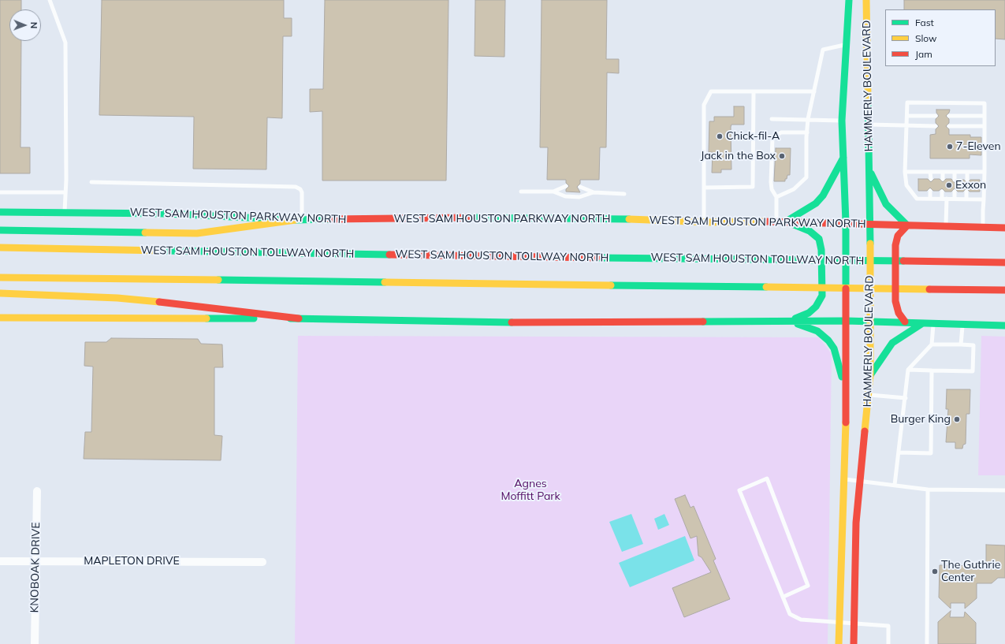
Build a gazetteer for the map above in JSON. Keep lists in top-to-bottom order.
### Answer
{
  "streets": {
    "main road": ["HAMMERLY BOULEVARD", "WEST SAM HOUSTON PARKWAY NORTH", "WEST SAM HOUSTON TOLLWAY NORTH"],
    "street": ["MAPLETON DRIVE", "KNOBOAK DRIVE"]
  },
  "crossings": [
    ["HAMMERLY BOULEVARD", "WEST SAM HOUSTON PARKWAY NORTH"],
    ["MAPLETON DRIVE", "KNOBOAK DRIVE"]
  ],
  "parks": ["Agnes Moffitt Park"],
  "places": [
    "Chick-fil-A",
    "7-Eleven",
    "Jack in the Box",
    "Exxon",
    "Burger King",
    "The Guthrie Center"
  ],
  "legend": ["Fast", "Slow", "Jam"],
  "north": "right"
}
